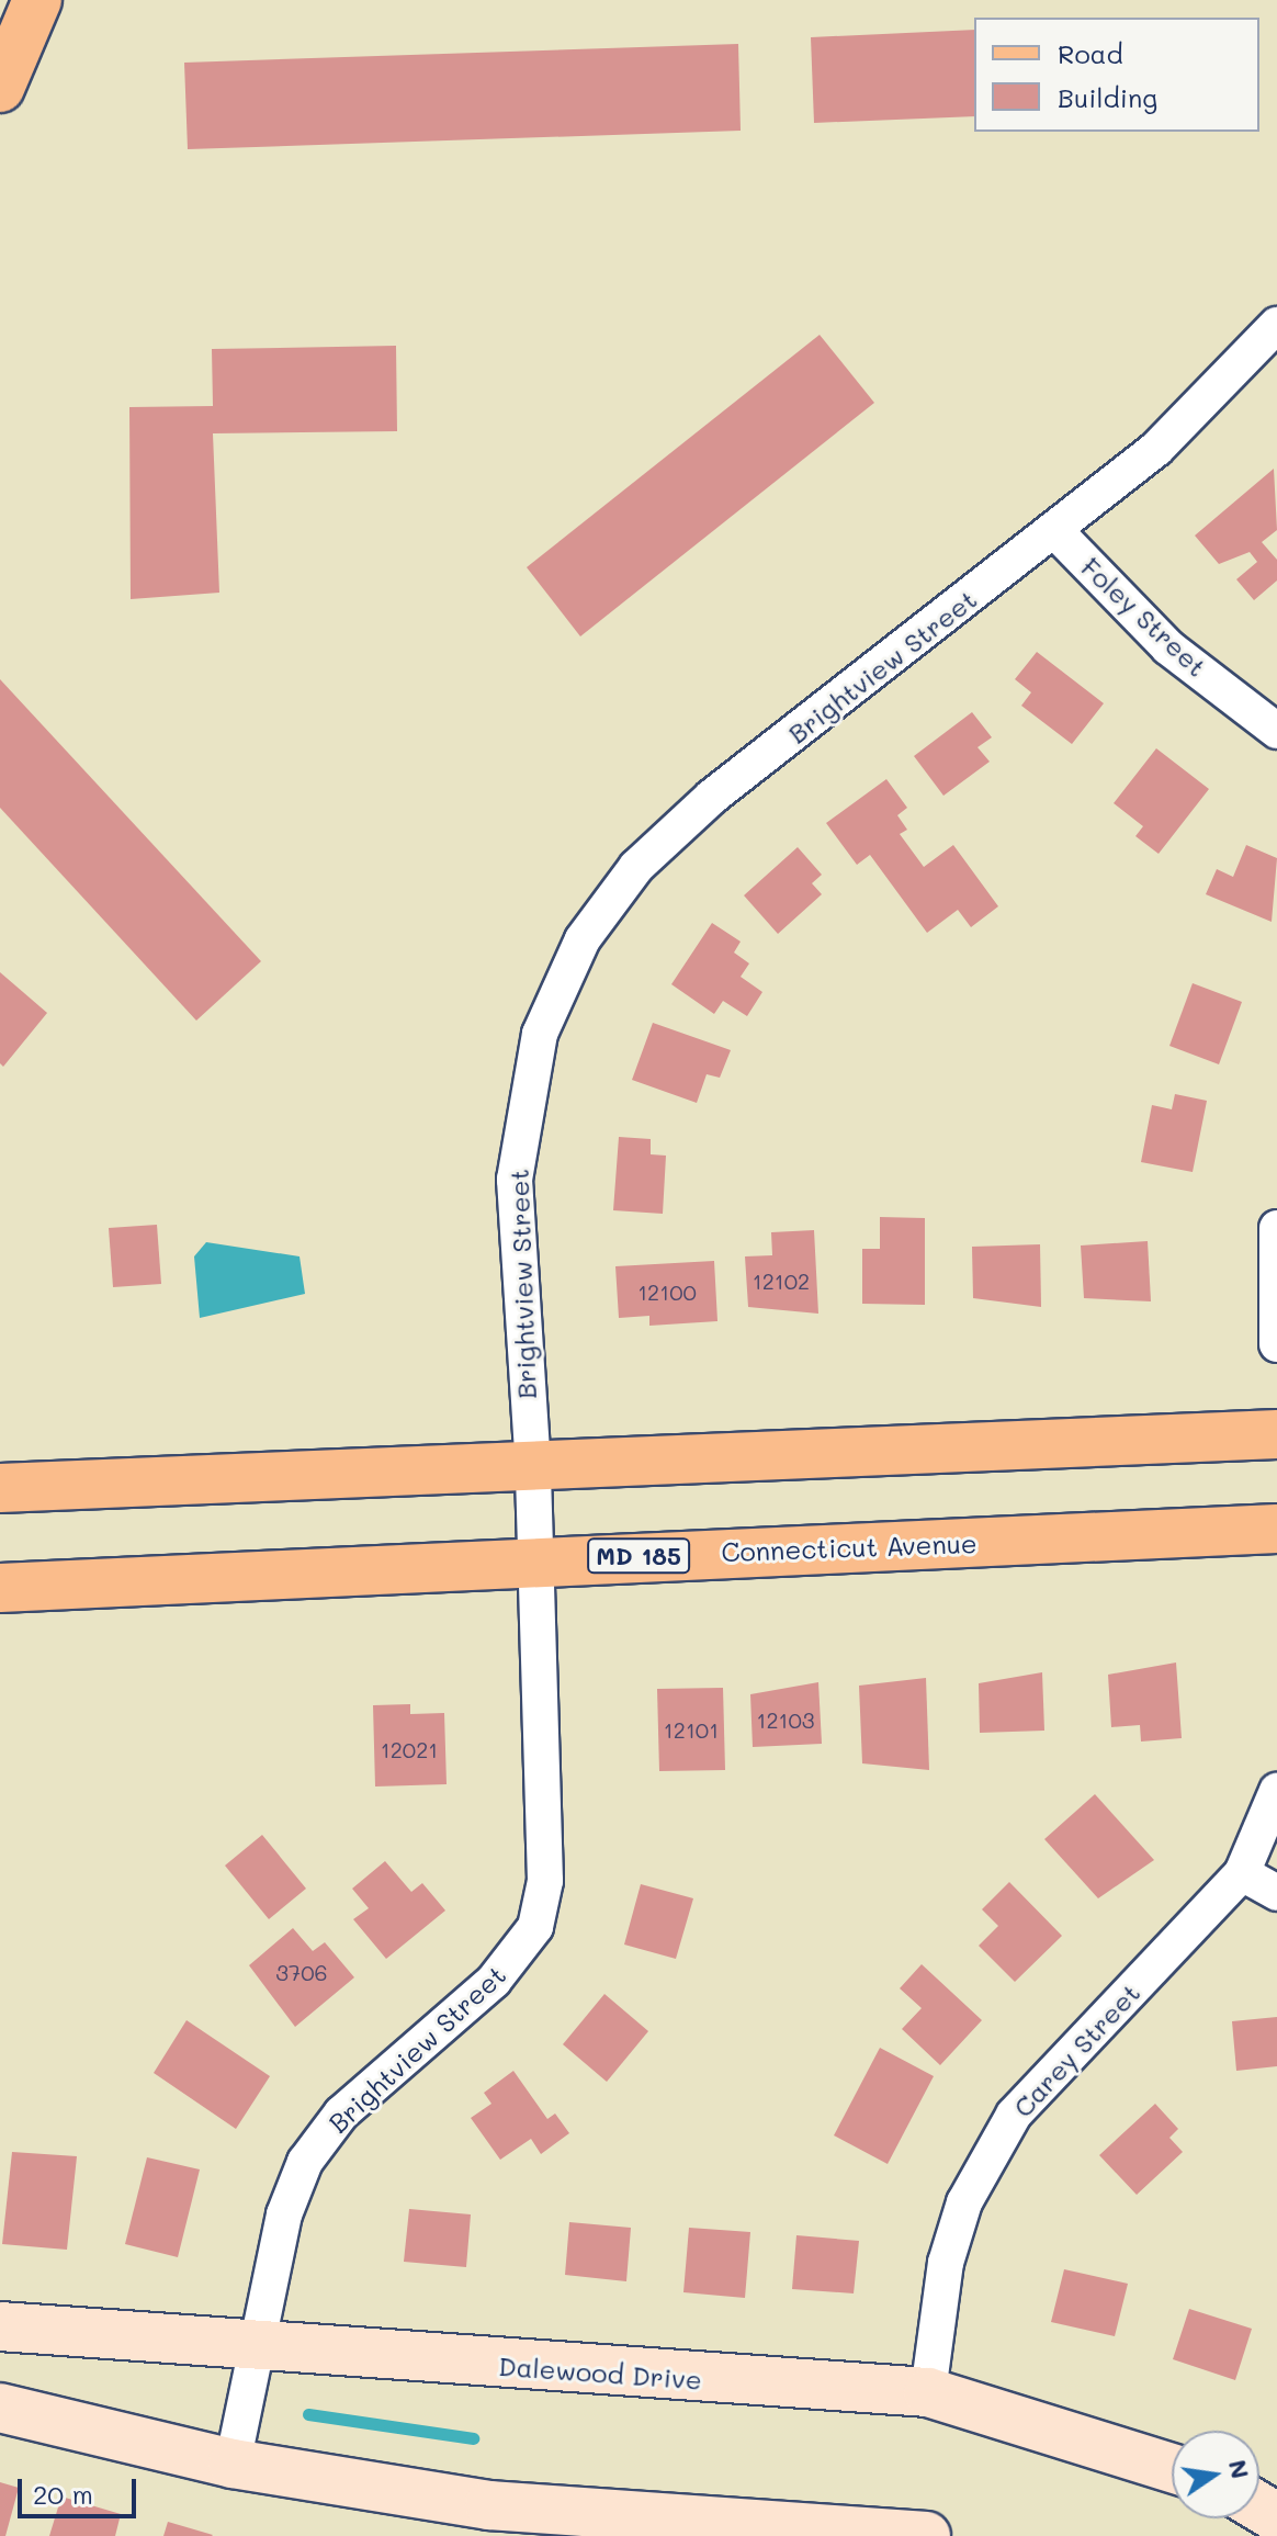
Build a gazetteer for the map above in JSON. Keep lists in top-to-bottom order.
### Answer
{
  "streets": {
    "main road": ["Connecticut Avenue", "MD 185"],
    "street": [
      "Foley Street",
      "Brightview Street",
      "Carey Street",
      "Dalewood Drive"
    ]
  },
  "crossings": [
    ["Foley Street", "Brightview Street"],
    ["Brightview Street", "Connecticut Avenue"],
    ["Brightview Street", "Dalewood Drive"],
    ["Carey Street", "Dalewood Drive"]
  ],
  "house_numbers": [
    "12102",
    "12100",
    "12103",
    "12101",
    "12021",
    "3706"
  ],
  "legend": ["Road", "Building"],
  "scale_bar": "20 m",
  "north": "right"
}
